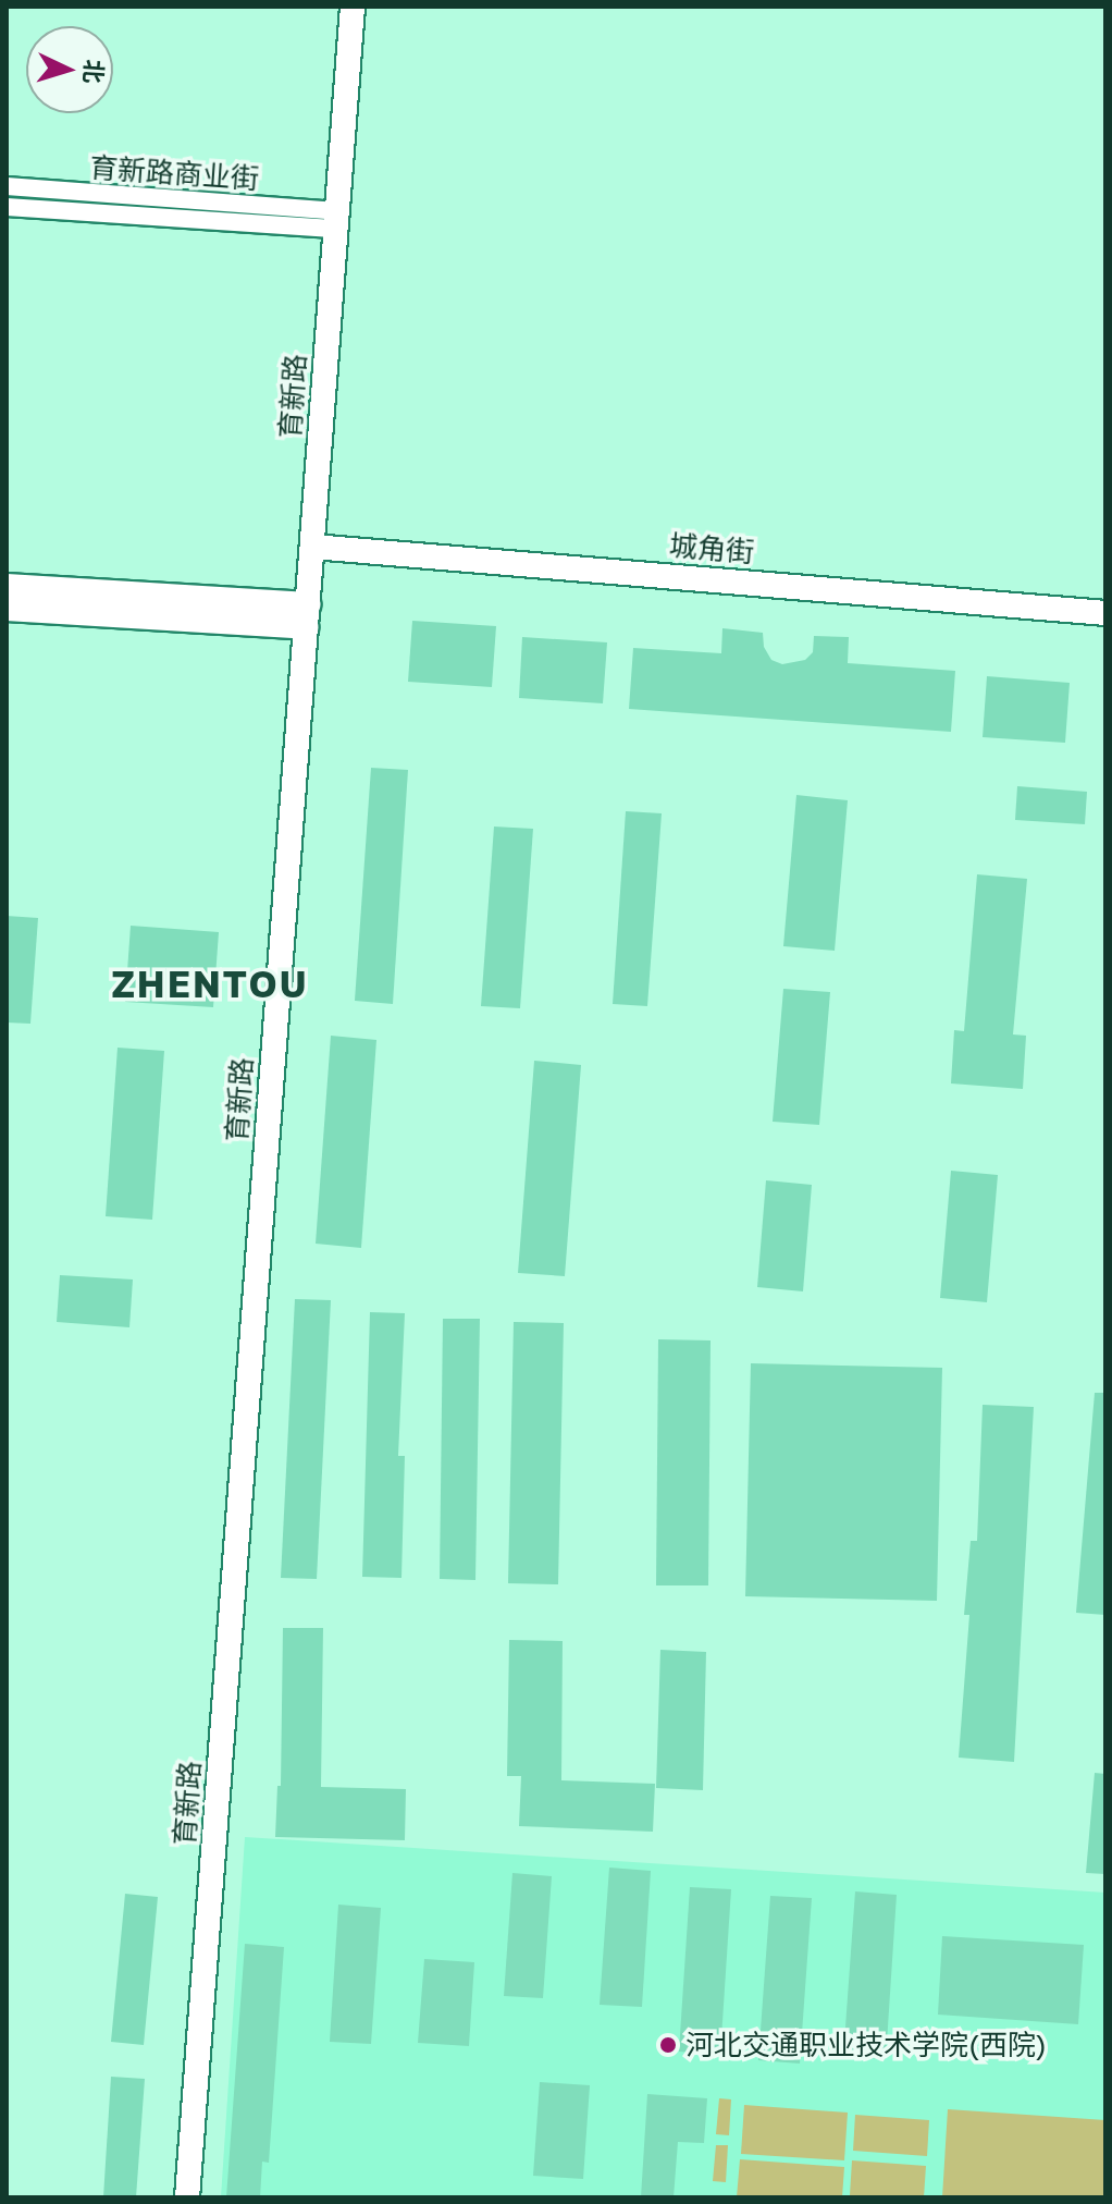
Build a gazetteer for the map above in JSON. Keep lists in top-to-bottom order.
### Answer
{
  "streets": {
    "street": ["育新路商业街", "育新路", "城角街"]
  },
  "crossings": [
    ["育新路商业街", "育新路"],
    ["育新路", "城角街"]
  ],
  "districts": ["ZHENTOU"],
  "places": ["河北交通职业技术学院(西院)"],
  "north": "right"
}
